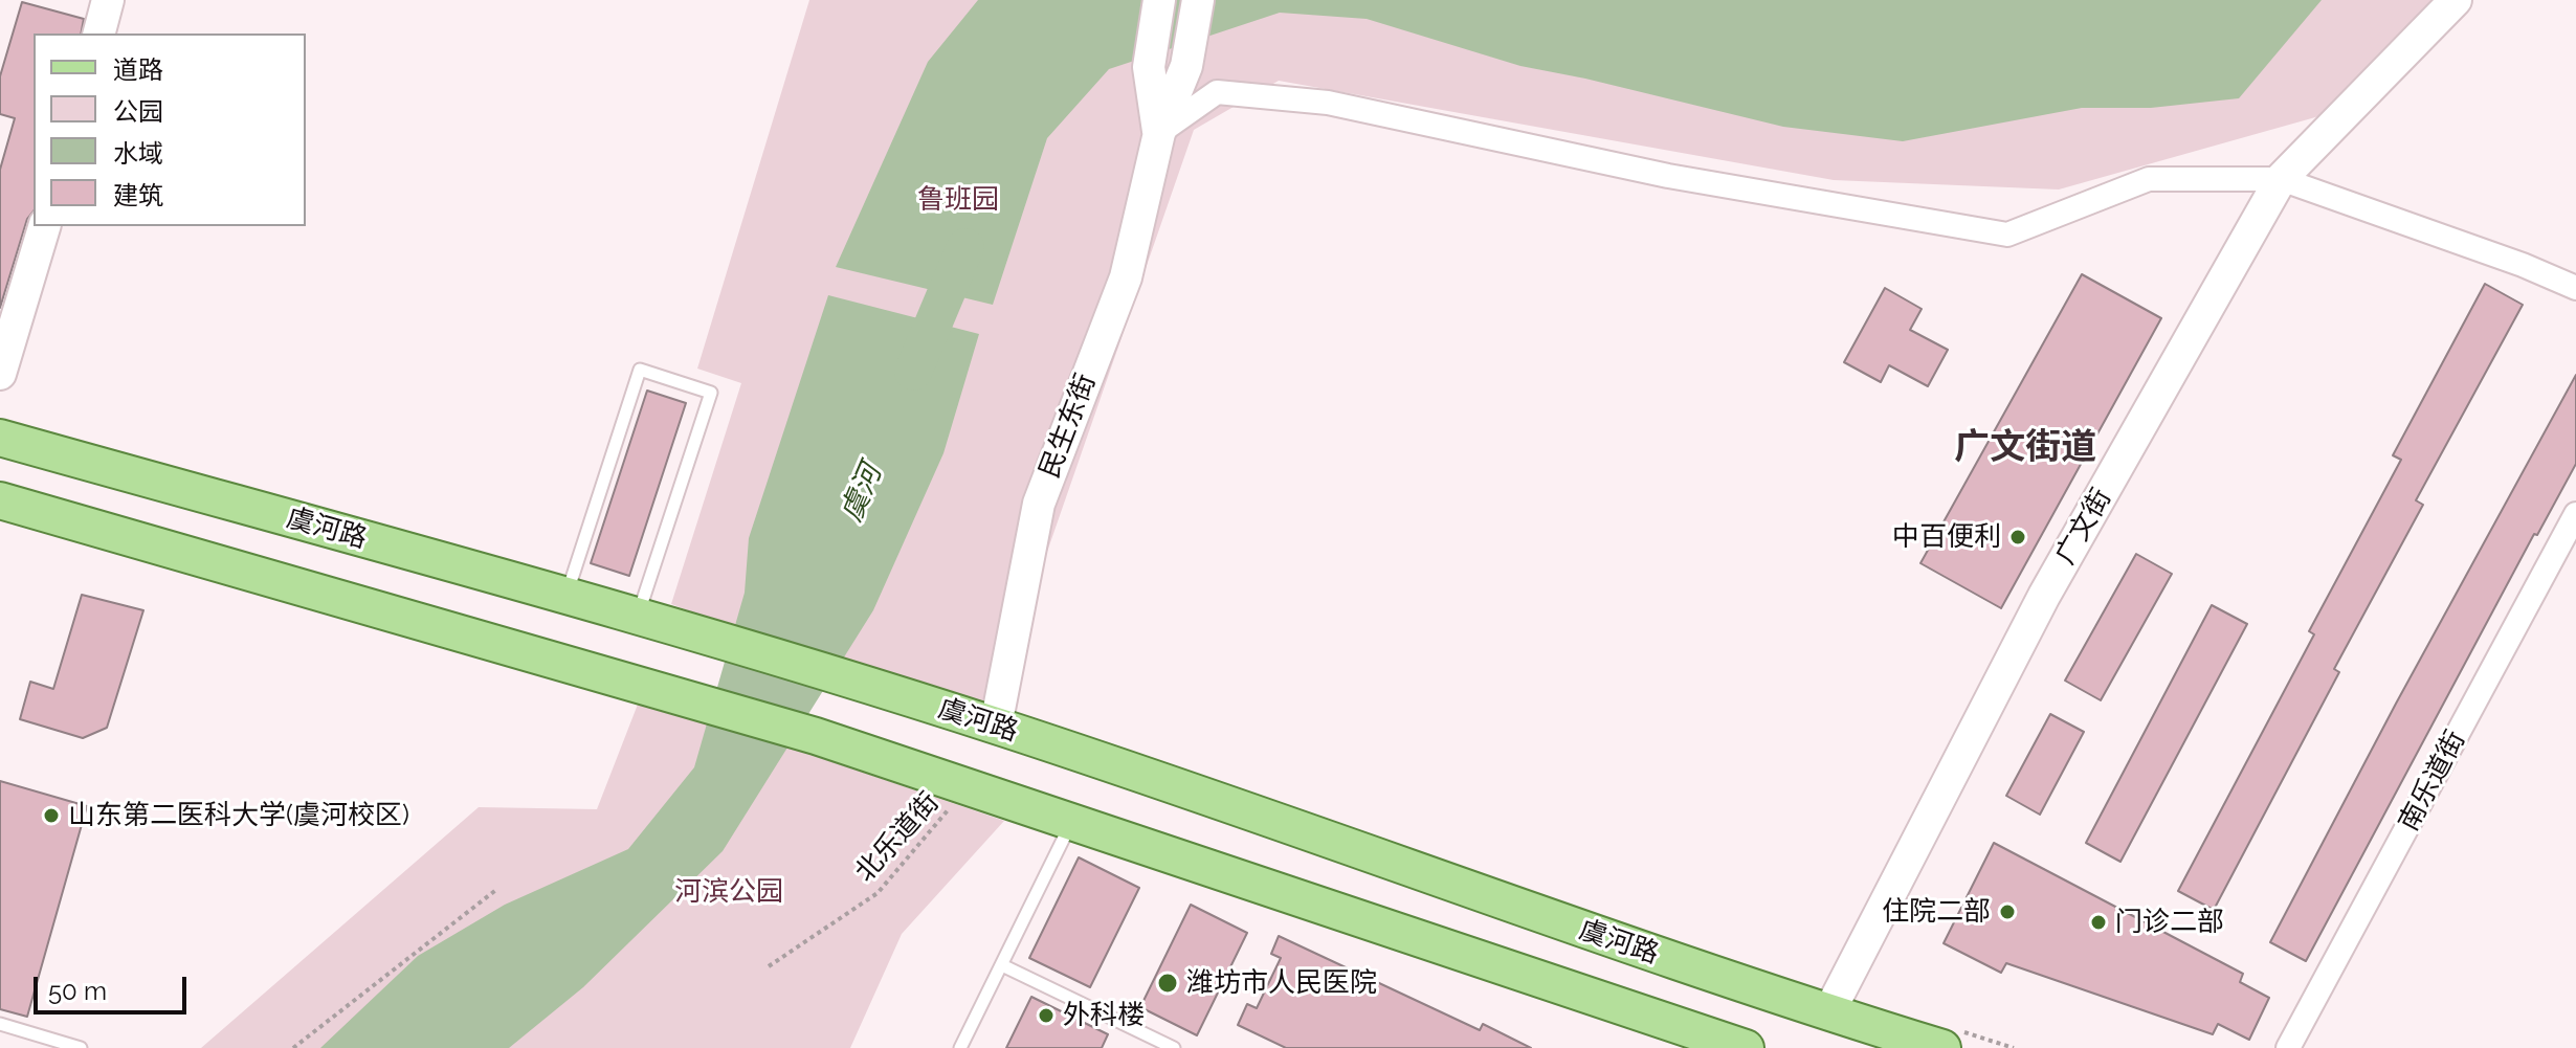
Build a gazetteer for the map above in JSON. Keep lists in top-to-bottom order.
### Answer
{
  "streets": {
    "main road": ["虞河路"],
    "street": ["民生东街", "广文街", "南乐道街"],
    "path": ["北乐道街"]
  },
  "crossings": [
    ["民生东街", "虞河路"],
    ["广文街", "虞河路"]
  ],
  "districts": ["广文街道"],
  "water": ["虞河"],
  "parks": ["鲁班园", "河滨公园"],
  "places": [
    "中百便利",
    "山东第二医科大学(虞河校区)",
    "住院二部",
    "门诊二部",
    "潍坊市人民医院",
    "外科楼"
  ],
  "legend": [
    "道路",
    "公园",
    "水域",
    "建筑"
  ],
  "scale_bar": "50 m"
}
